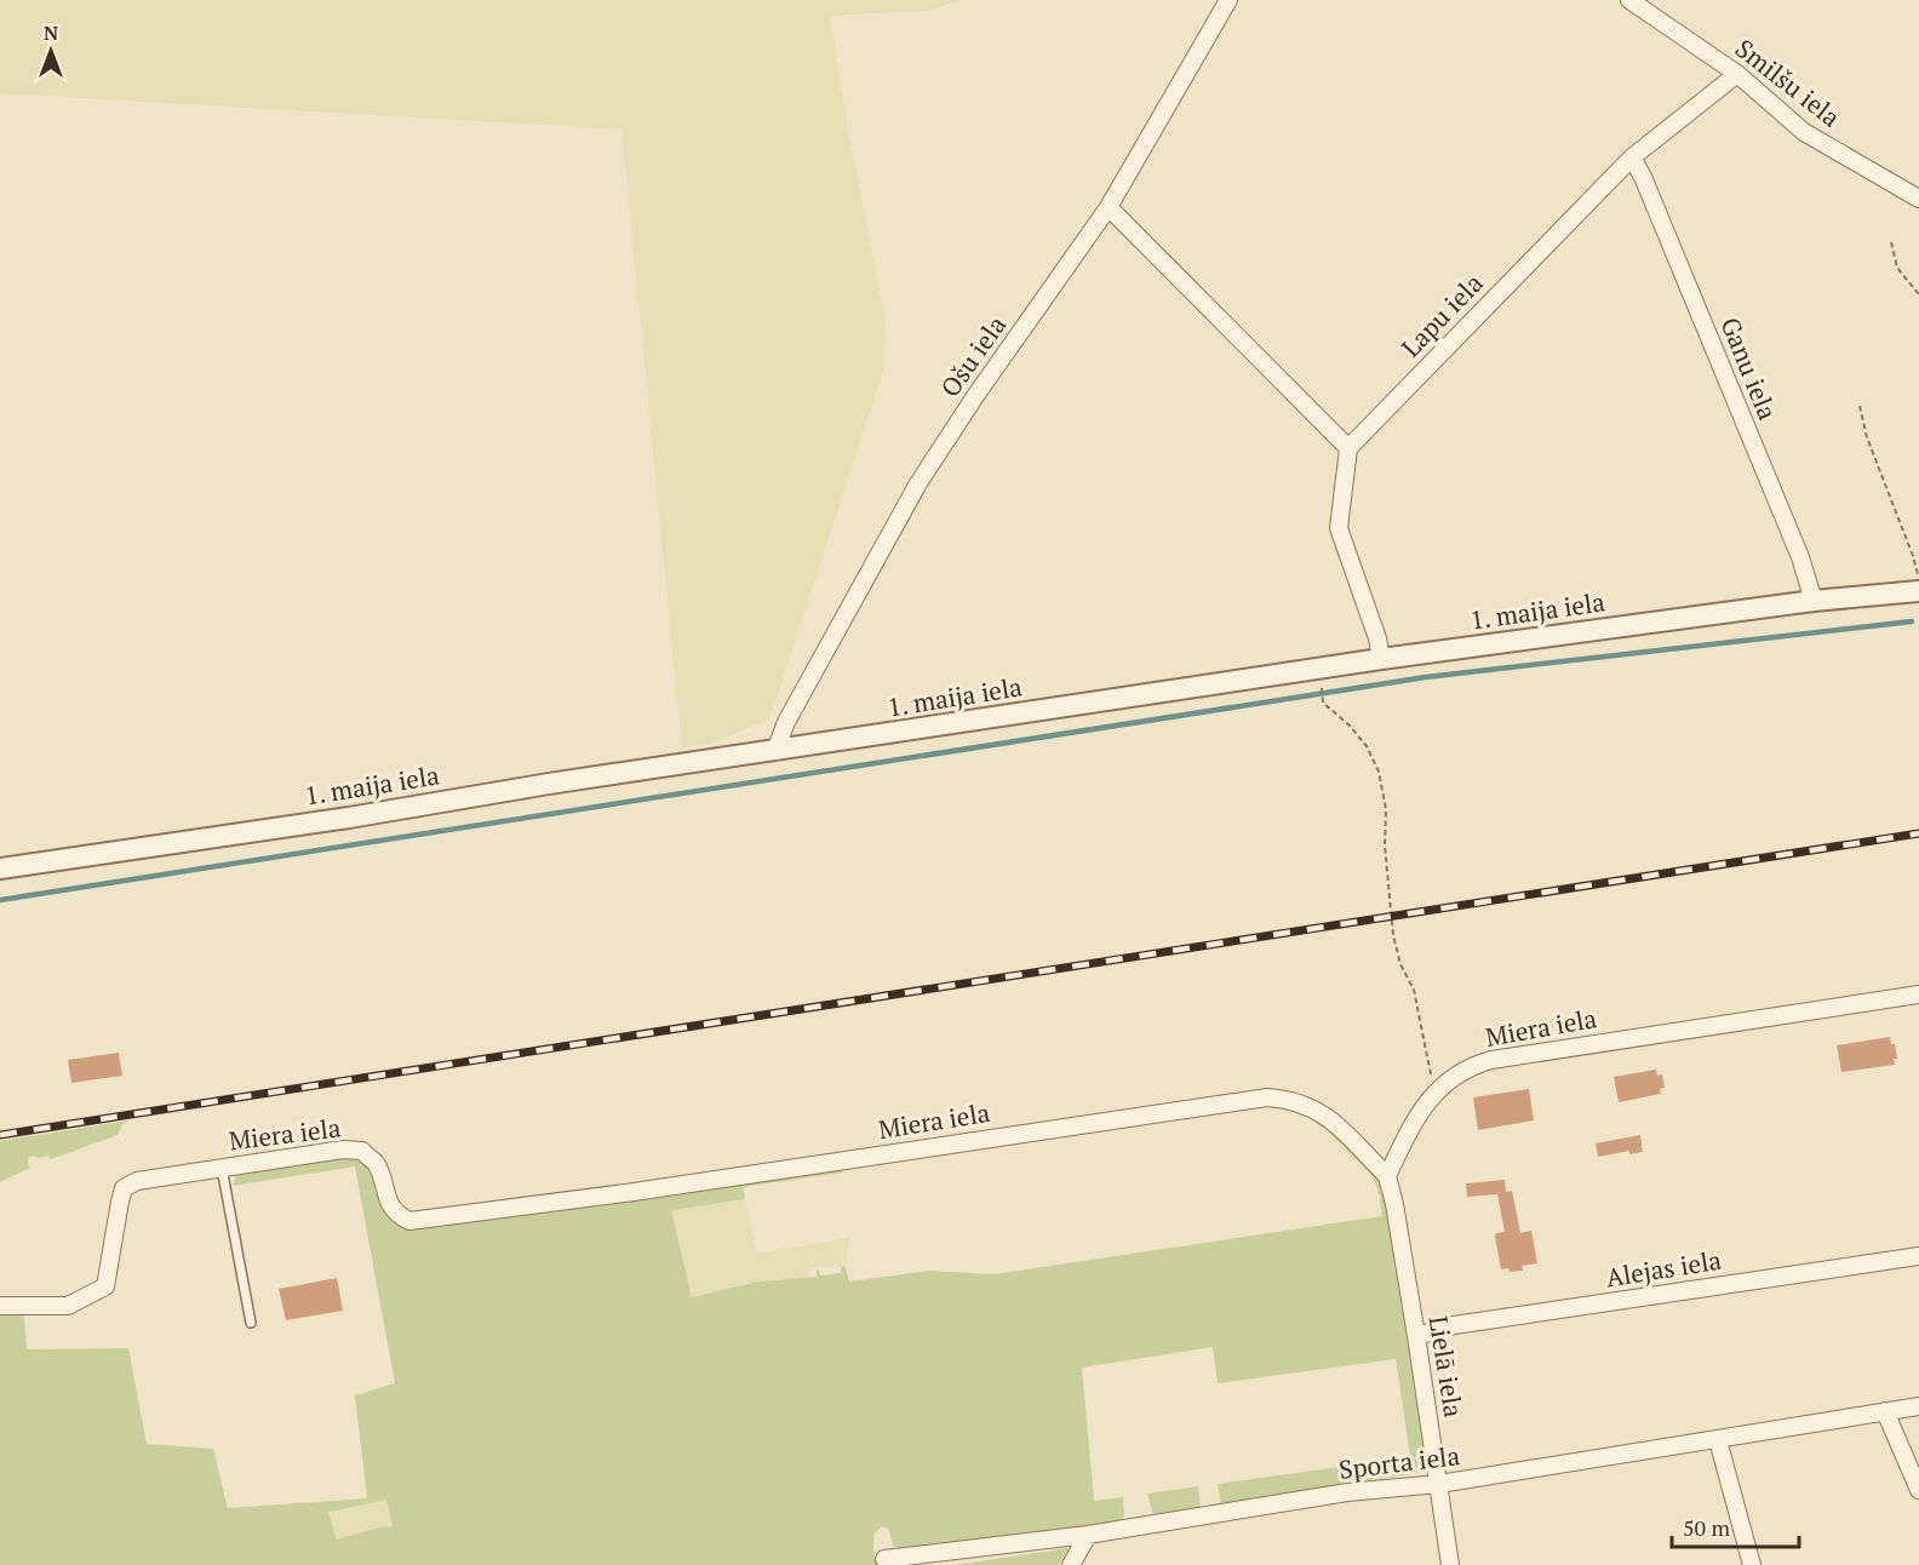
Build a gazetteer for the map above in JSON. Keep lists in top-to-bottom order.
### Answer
{
  "streets": {
    "street": [
      "Smilšu iela",
      "Lapu iela",
      "Ošu iela",
      "Ganu iela",
      "1. maija iela",
      "Miera iela",
      "Alejas iela",
      "Lielā iela",
      "Sporta iela"
    ]
  },
  "crossings": [
    ["Smilšu iela", "Lapu iela"],
    ["Lapu iela", "Ganu iela"],
    ["Ošu iela", "1. maija iela"],
    ["Ganu iela", "1. maija iela"],
    ["Miera iela", "Lielā iela"],
    ["Alejas iela", "Lielā iela"],
    ["Lielā iela", "Sporta iela"]
  ],
  "scale_bar": "50 m",
  "north": "top"
}
